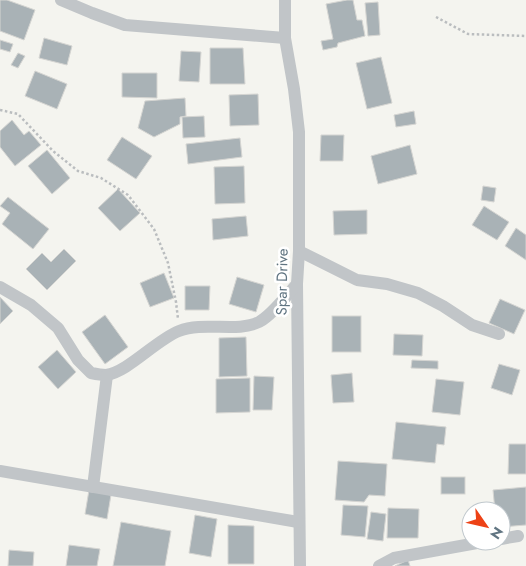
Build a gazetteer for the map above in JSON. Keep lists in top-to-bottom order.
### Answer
{
  "streets": {
    "street": ["Spar Drive"]
  },
  "north": "bottom right"
}
